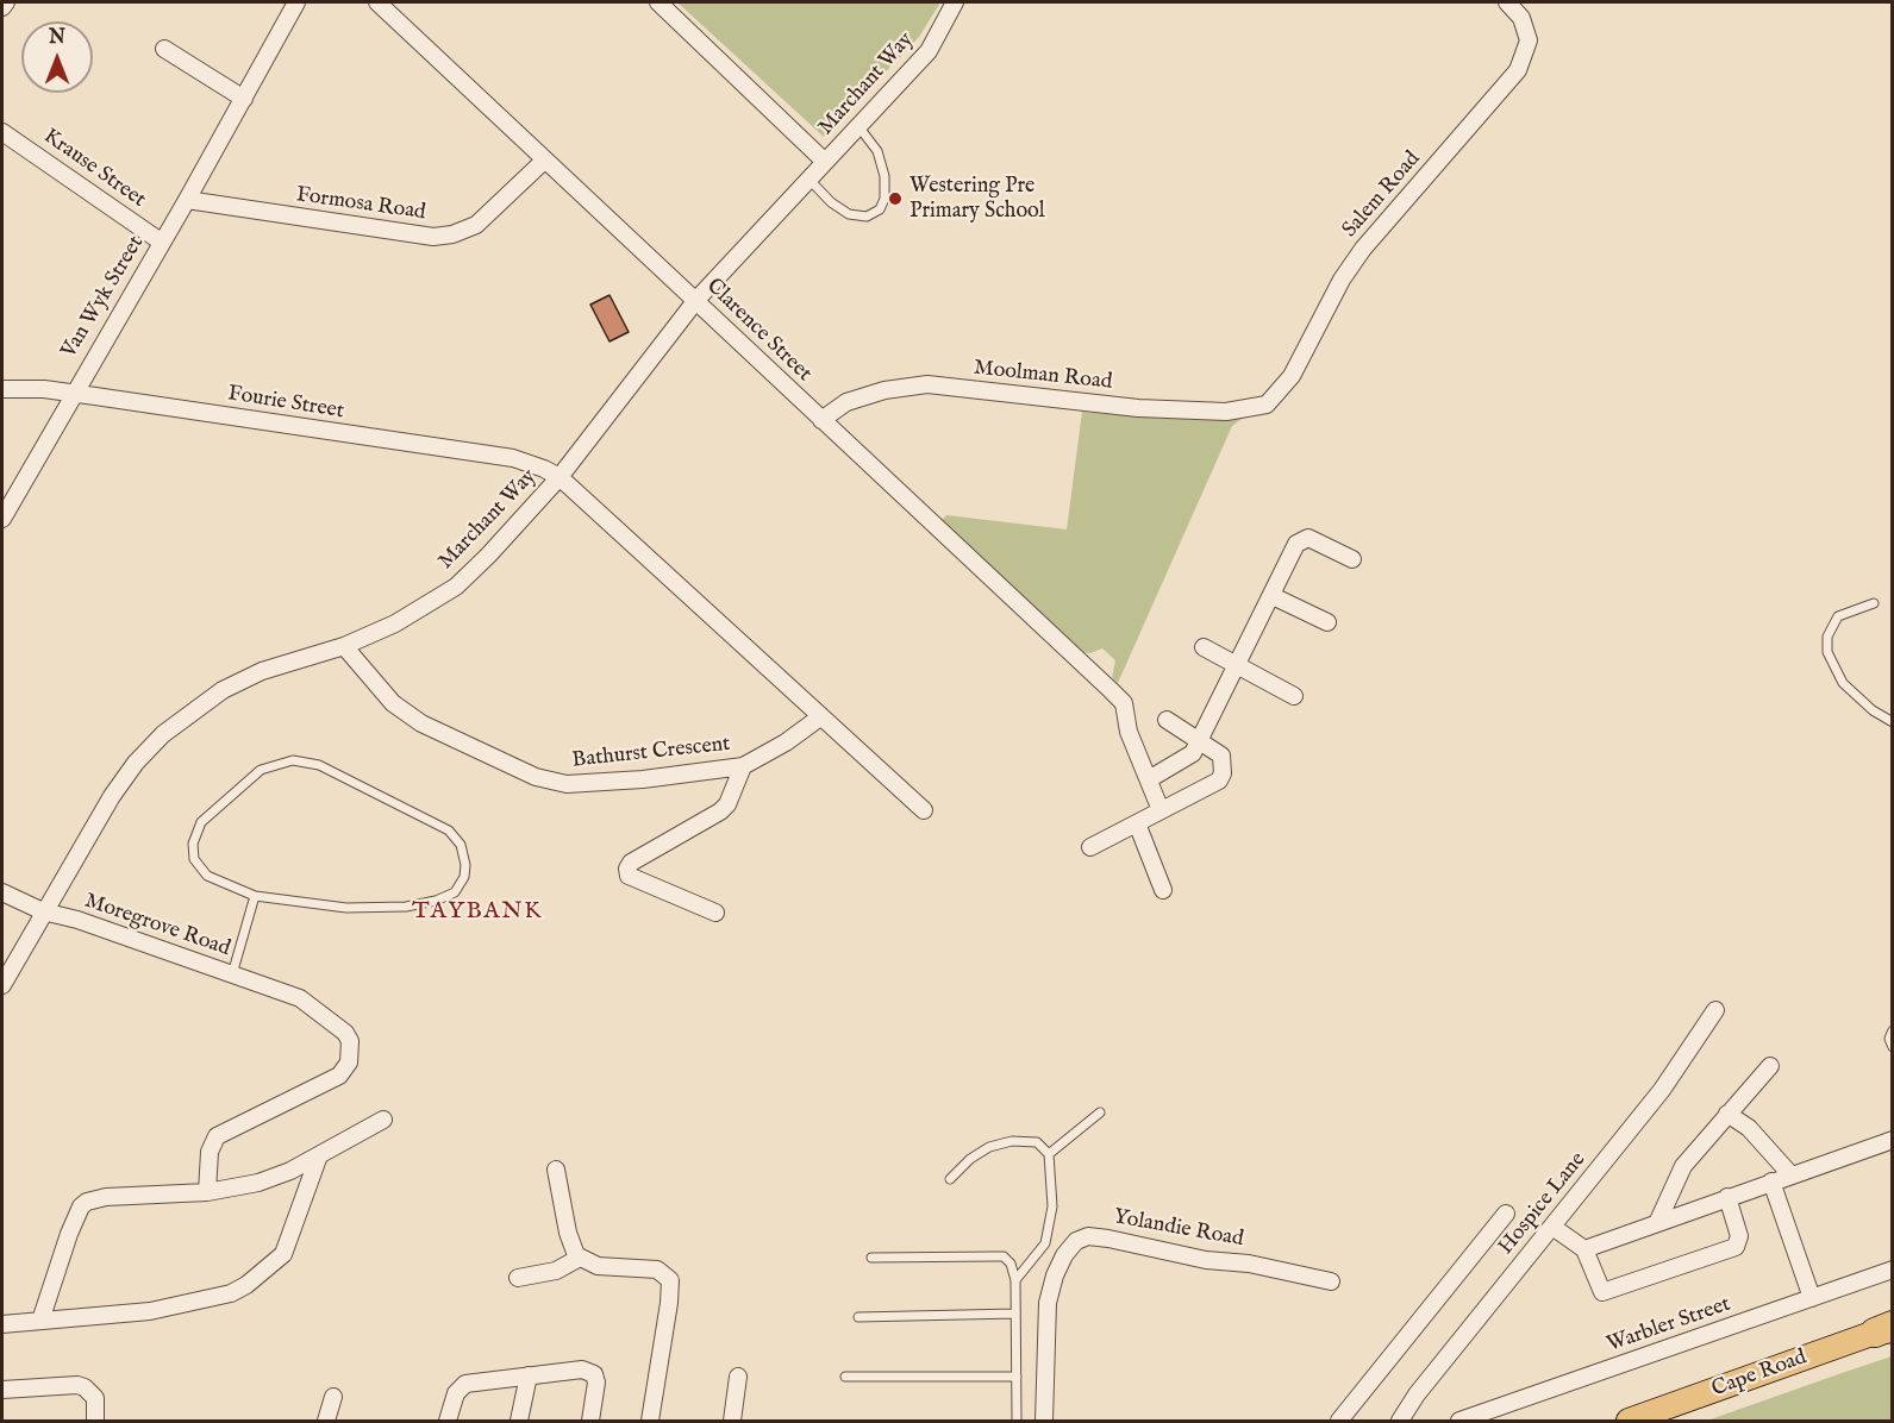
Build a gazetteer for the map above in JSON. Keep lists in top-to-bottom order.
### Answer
{
  "streets": {
    "main road": ["Cape Road"],
    "street": [
      "Marchant Way",
      "Krause Street",
      "Salem Road",
      "Formosa Road",
      "Van Wyk Street",
      "Clarence Street",
      "Moolman Road",
      "Fourie Street",
      "Bathurst Crescent",
      "Moregrove Road",
      "Hospice Lane",
      "Yolandie Road",
      "Warbler Street"
    ]
  },
  "crossings": [
    ["Marchant Way", "Clarence Street"],
    ["Marchant Way", "Fourie Street"],
    ["Marchant Way", "Bathurst Crescent"],
    ["Marchant Way", "Moregrove Road"],
    ["Krause Street", "Van Wyk Street"],
    ["Salem Road", "Moolman Road"],
    ["Formosa Road", "Van Wyk Street"],
    ["Formosa Road", "Clarence Street"],
    ["Van Wyk Street", "Fourie Street"],
    ["Clarence Street", "Moolman Road"]
  ],
  "districts": ["TAYBANK"],
  "places": ["Westering Pre Primary School"],
  "north": "top"
}
